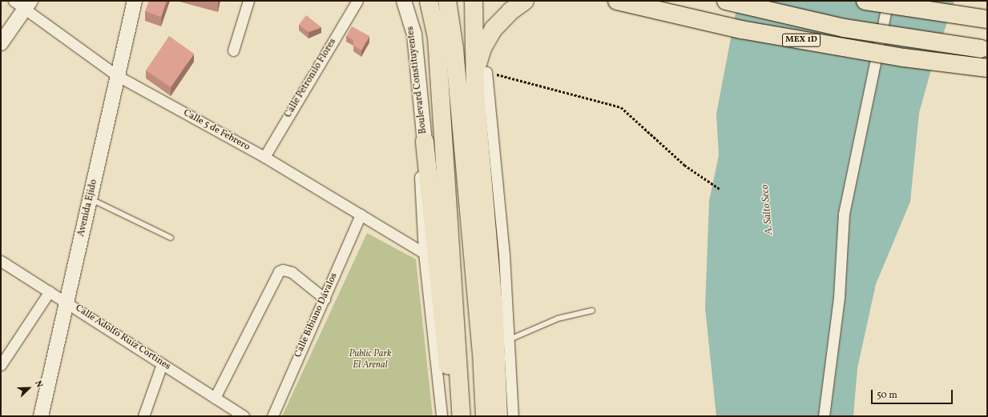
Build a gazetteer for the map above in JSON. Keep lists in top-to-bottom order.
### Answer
{
  "streets": {
    "highway": ["MEX 1D"],
    "street": [
      "Calle Petronilo Flores",
      "Boulevard Constituyentes",
      "Calle 5 de Febrero",
      "Avenida Ejido",
      "Calle Bibiano Dávalos",
      "Calle Adolfo Ruíz Cortines"
    ]
  },
  "crossings": [
    ["Calle Petronilo Flores", "Calle 5 de Febrero"],
    ["Calle 5 de Febrero", "Avenida Ejido"],
    ["Calle 5 de Febrero", "Calle Bibiano Dávalos"],
    ["Avenida Ejido", "Calle Adolfo Ruíz Cortines"]
  ],
  "water": ["A. Salto Seco"],
  "parks": ["Public Park El Arenal"],
  "scale_bar": "50 m",
  "north": "top right"
}
